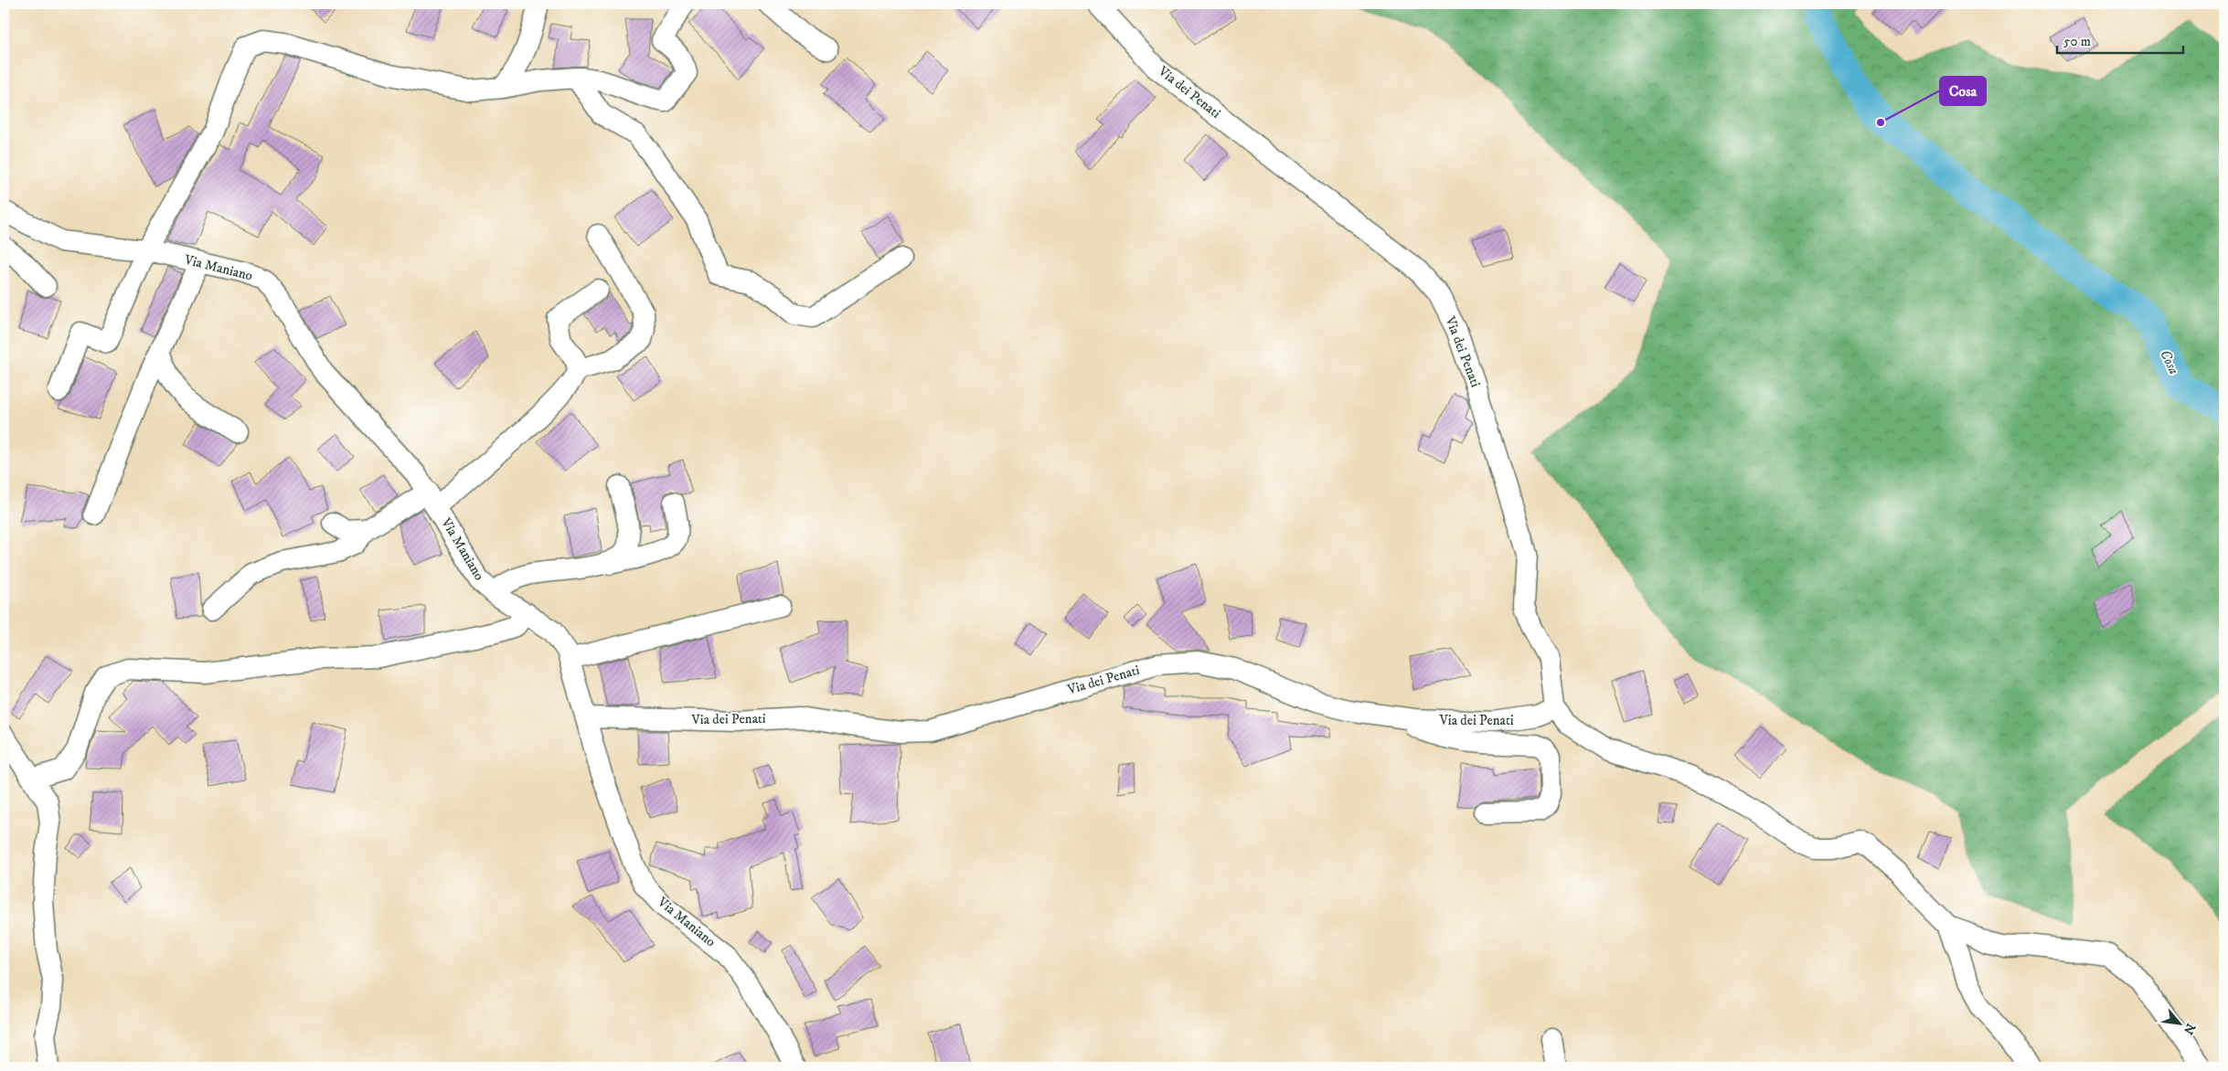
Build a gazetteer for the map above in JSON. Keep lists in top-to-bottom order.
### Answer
{
  "streets": {
    "street": ["Via dei Penati", "Via Maniano"]
  },
  "crossings": [
    ["Via dei Penati", "Via Maniano"]
  ],
  "water": ["Cosa"],
  "places": ["Cosa"],
  "scale_bar": "50 m",
  "north": "bottom right"
}
